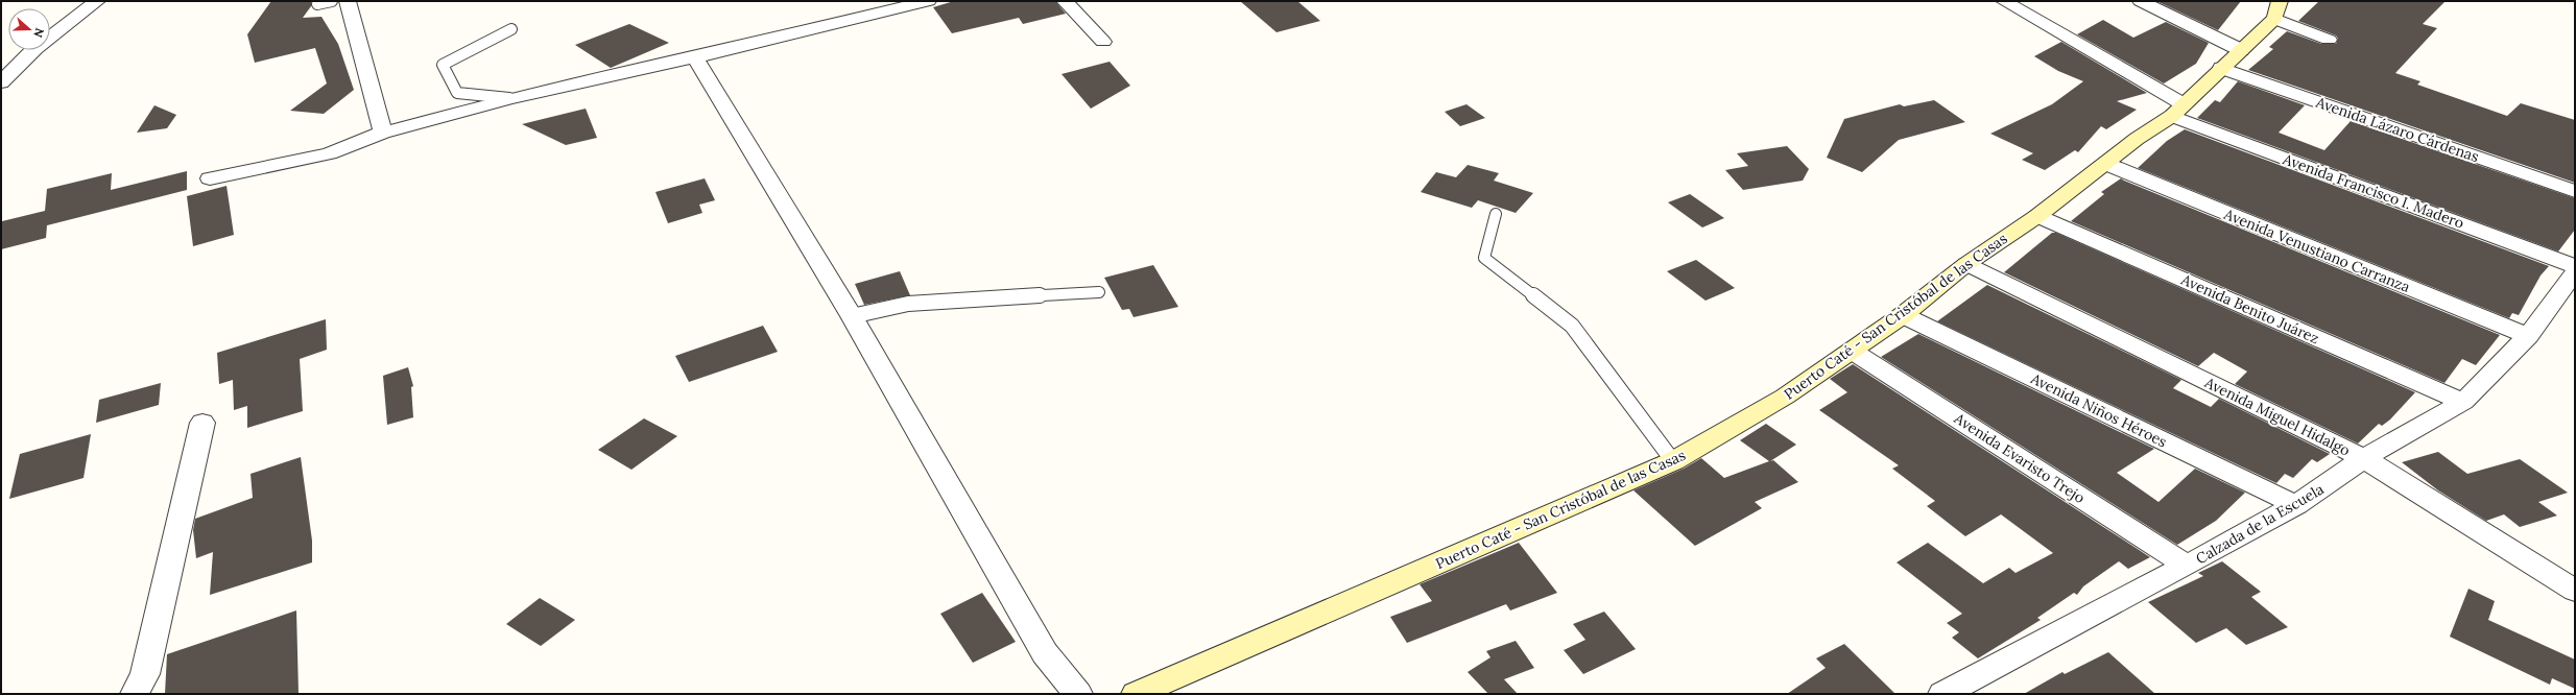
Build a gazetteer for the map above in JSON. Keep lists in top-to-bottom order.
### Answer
{
  "streets": {
    "main road": ["Puerto Caté - San Cristóbal de las Casas"],
    "street": [
      "Avenida Lázaro Cárdenas",
      "Avenida Francisco I. Madero",
      "Avenida Venustiano Carranza",
      "Avenida Benito Juárez",
      "Avenida Niños Héroes",
      "Avenida Miguel Hidalgo",
      "Avenida Evaristo Trejo",
      "Calzada de la Escuela"
    ]
  },
  "crossings": [
    ["Avenida Lázaro Cárdenas", "Puerto Caté - San Cristóbal de las Casas"],
    ["Avenida Francisco I. Madero", "Puerto Caté - San Cristóbal de las Casas"],
    ["Avenida Venustiano Carranza", "Puerto Caté - San Cristóbal de las Casas"],
    ["Avenida Venustiano Carranza", "Calzada de la Escuela"],
    ["Avenida Benito Juárez", "Puerto Caté - San Cristóbal de las Casas"],
    ["Avenida Benito Juárez", "Calzada de la Escuela"],
    ["Puerto Caté - San Cristóbal de las Casas", "Avenida Niños Héroes"],
    ["Puerto Caté - San Cristóbal de las Casas", "Avenida Miguel Hidalgo"],
    ["Puerto Caté - San Cristóbal de las Casas", "Avenida Evaristo Trejo"],
    ["Avenida Niños Héroes", "Calzada de la Escuela"],
    ["Avenida Miguel Hidalgo", "Calzada de la Escuela"],
    ["Avenida Evaristo Trejo", "Calzada de la Escuela"]
  ],
  "north": "right"
}
